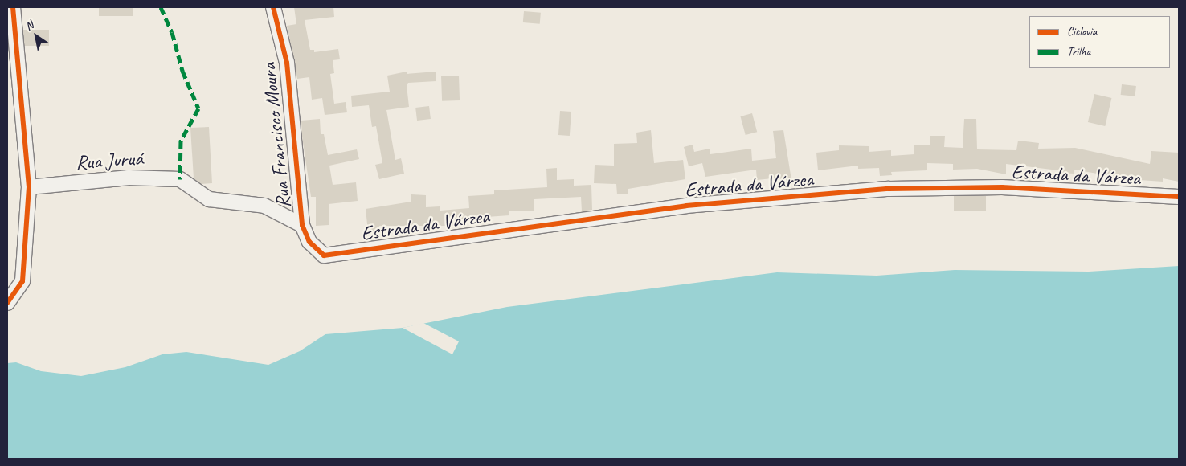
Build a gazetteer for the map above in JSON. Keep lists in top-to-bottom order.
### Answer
{
  "streets": {
    "street": ["Rua Francisco Moura", "Rua Juruá", "Estrada da Várzea"]
  },
  "crossings": [
    ["Rua Francisco Moura", "Rua Juruá"],
    ["Rua Francisco Moura", "Estrada da Várzea"]
  ],
  "legend": ["Ciclovia", "Trilha"],
  "north": "top left"
}
